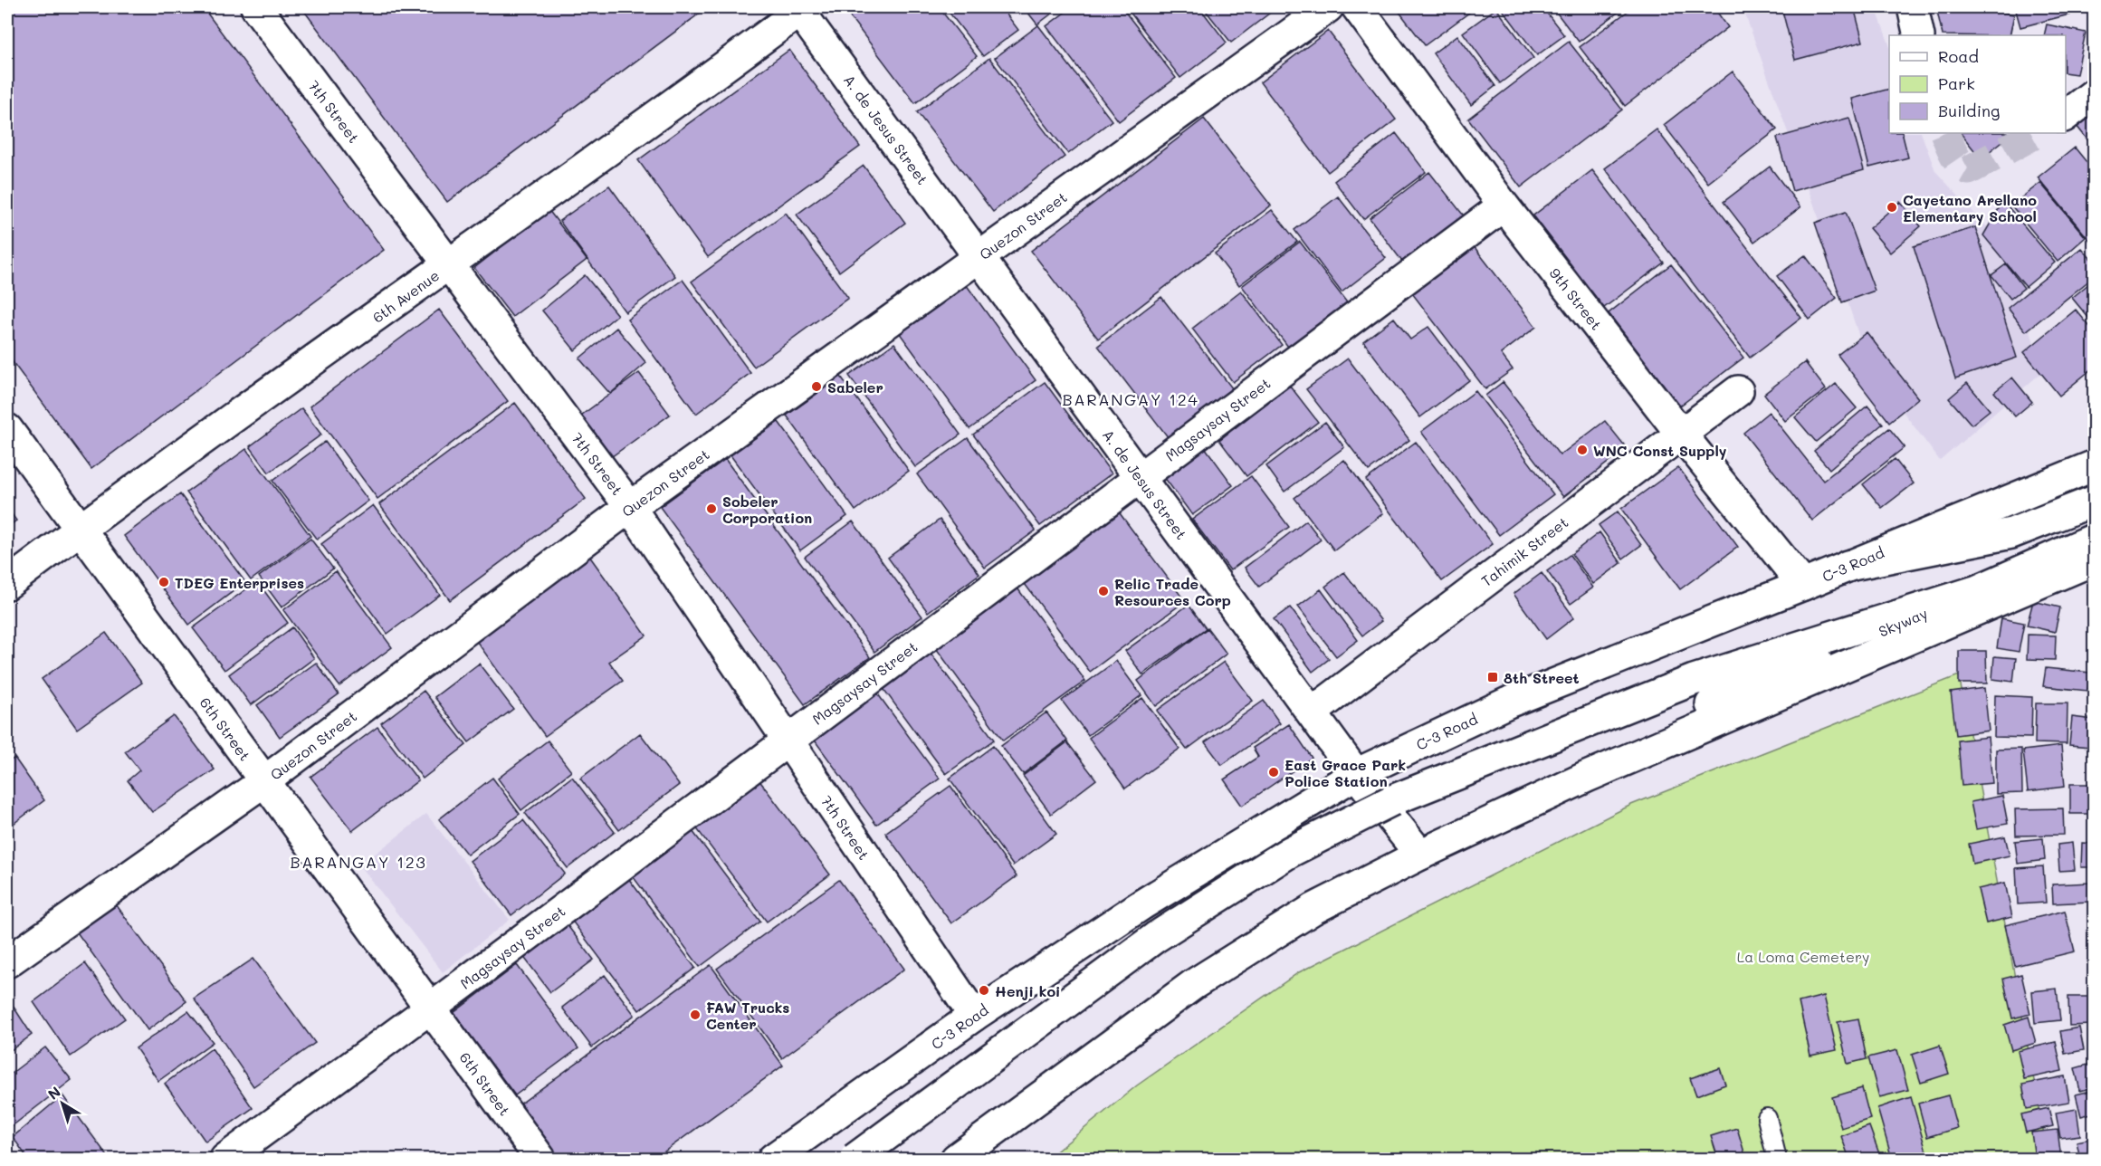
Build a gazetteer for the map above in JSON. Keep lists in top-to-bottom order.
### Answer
{
  "streets": {
    "main road": [
      "7th Street",
      "A. de Jesus Street",
      "Quezon Street",
      "6th Avenue",
      "9th Street",
      "Magsaysay Street",
      "Tahimik Street",
      "C-3 Road",
      "Skyway",
      "6th Street"
    ]
  },
  "crossings": [
    ["7th Street", "Quezon Street"],
    ["7th Street", "6th Avenue"],
    ["7th Street", "Magsaysay Street"],
    ["7th Street", "C-3 Road"],
    ["A. de Jesus Street", "Quezon Street"],
    ["A. de Jesus Street", "6th Avenue"],
    ["A. de Jesus Street", "Magsaysay Street"],
    ["A. de Jesus Street", "Tahimik Street"],
    ["A. de Jesus Street", "C-3 Road"],
    ["Quezon Street", "6th Street"],
    ["6th Avenue", "6th Street"],
    ["9th Street", "Magsaysay Street"],
    ["9th Street", "Tahimik Street"],
    ["9th Street", "C-3 Road"],
    ["Magsaysay Street", "6th Street"]
  ],
  "districts": ["BARANGAY 124", "BARANGAY 123"],
  "parks": ["La Loma Cemetery"],
  "places": {
    "other": [
      "Cayetano Arellano Elementary School",
      "Sabeler",
      "WNC Const Supply",
      "Sobeler Corporation",
      "TDEG Enterprises",
      "Relic Trade Resources Corp",
      "East Grace Park Police Station",
      "Henji koi",
      "FAW Trucks Center"
    ],
    "transit": ["8th Street"]
  },
  "legend": ["Road", "Park", "Building"],
  "north": "top left"
}
